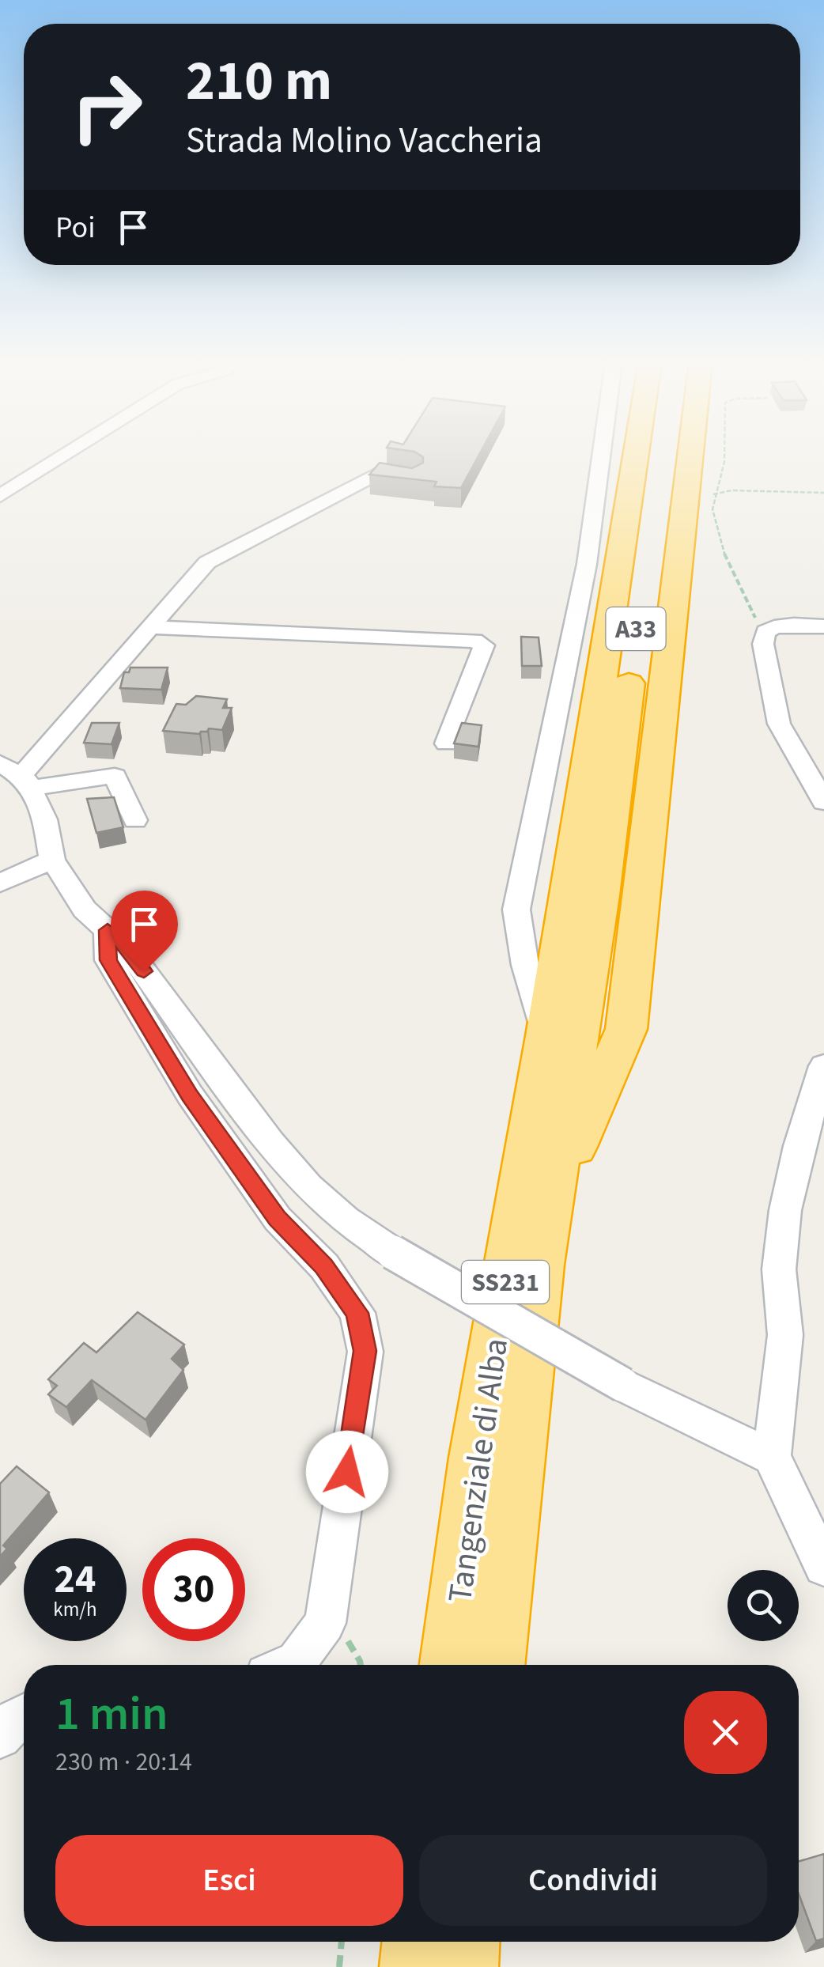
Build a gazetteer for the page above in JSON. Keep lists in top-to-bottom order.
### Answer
{
  "streets": {
    "highway": ["A33", "SS231", "Tangenziale di Alba"]
  },
  "crossings": [
    ["A33", "SS231"],
    ["A33", "Tangenziale di Alba"],
    ["SS231", "Tangenziale di Alba"]
  ],
  "page": {
    "turn": ["210 m", "Strada Molino Vaccheria"],
    "then": "Poi",
    "speed": "24 km/h",
    "limit": "30",
    "heading": ["1 min", "230 m · 20:14"],
    "buttons": ["Esci", "Condividi"]
  }
}
